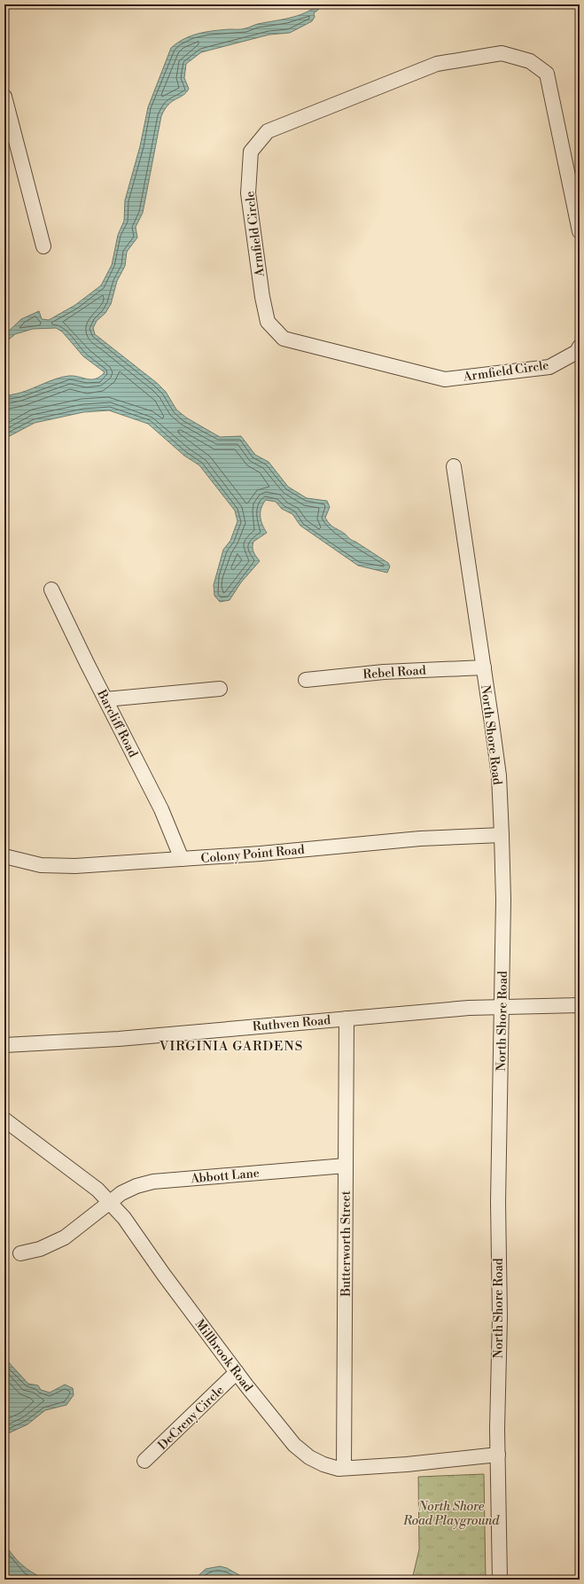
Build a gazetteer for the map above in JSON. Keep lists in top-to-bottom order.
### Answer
{
  "streets": {
    "street": [
      "Armfield Circle",
      "Rebel Road",
      "Barcliff Road",
      "North Shore Road",
      "Colony Point Road",
      "Ruthven Road",
      "Abbott Lane",
      "Butterworth Street",
      "Millbrook Road",
      "DeCreny Circle"
    ]
  },
  "crossings": [
    ["Rebel Road", "North Shore Road"],
    ["Barcliff Road", "Colony Point Road"],
    ["North Shore Road", "Colony Point Road"],
    ["North Shore Road", "Ruthven Road"],
    ["North Shore Road", "Millbrook Road"],
    ["Ruthven Road", "Butterworth Street"],
    ["Abbott Lane", "Butterworth Street"],
    ["Abbott Lane", "Millbrook Road"],
    ["Butterworth Street", "Millbrook Road"],
    ["Millbrook Road", "DeCreny Circle"]
  ],
  "districts": ["VIRGINIA GARDENS"],
  "parks": ["North Shore Road Playground"]
}
